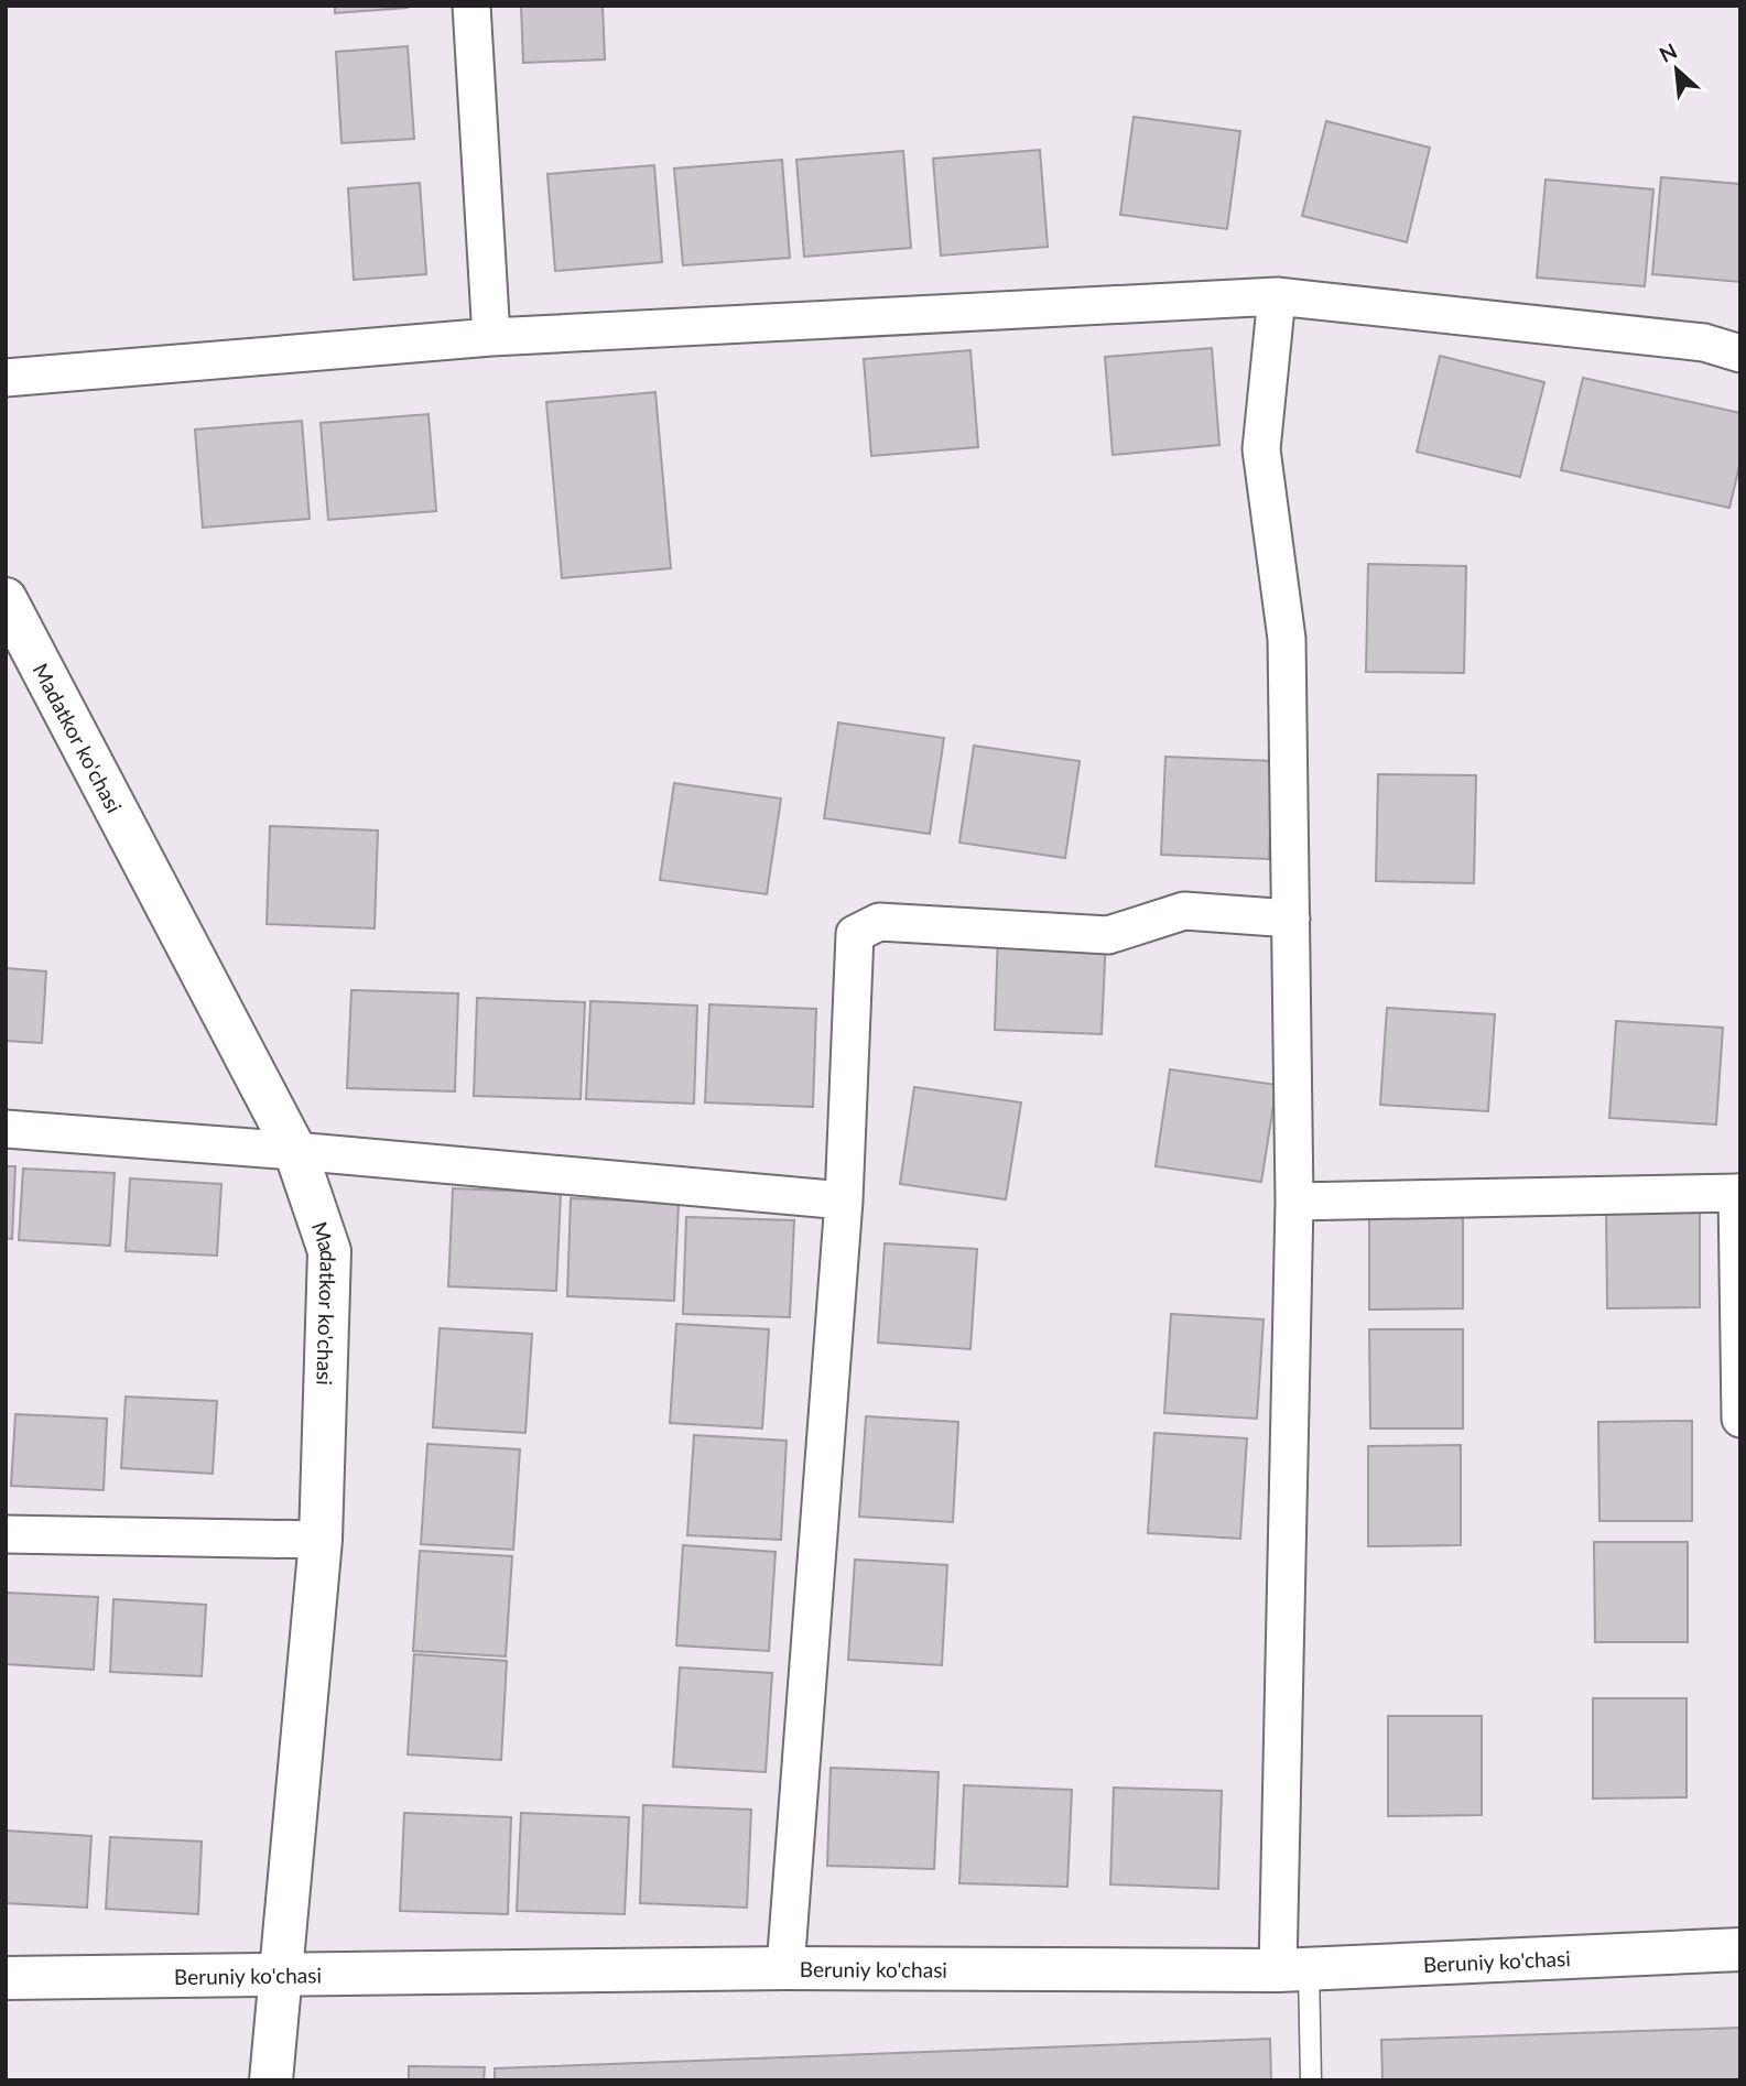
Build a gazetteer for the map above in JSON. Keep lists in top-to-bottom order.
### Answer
{
  "streets": {
    "street": ["Madatkor ko'chasi", "Beruniy ko'chasi"]
  },
  "crossings": [
    ["Madatkor ko'chasi", "Beruniy ko'chasi"]
  ],
  "north": "top left"
}
